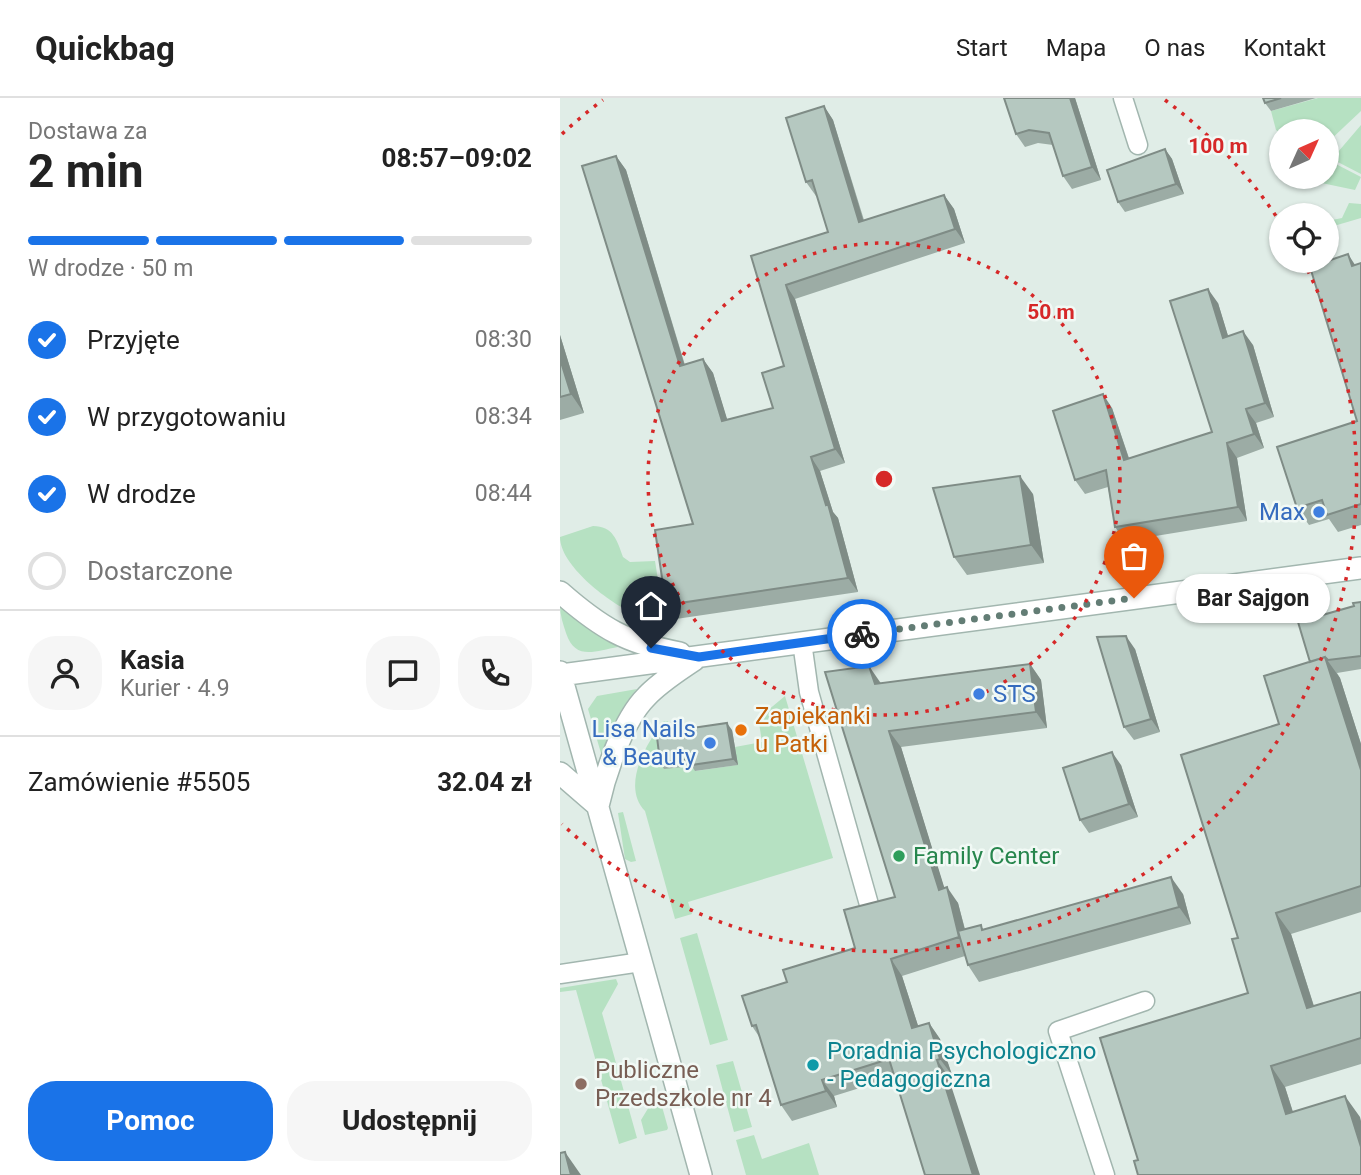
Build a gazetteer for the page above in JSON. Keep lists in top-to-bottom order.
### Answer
{
  "places": [
    "Max",
    "Bar Sajgon",
    "STS",
    "Zapiekanki u Patki",
    "Lisa Nails & Beauty",
    "Family Center",
    "Poradnia Psychologiczno - Pedagogiczna",
    "Publiczne Przedszkole nr 4"
  ],
  "north": "top right",
  "page": {
    "header": "Quickbag",
    "nav": [
      "Start",
      "Mapa",
      "O nas",
      "Kontakt"
    ],
    "heading": ["2 min", "Dostawa za", "08:57–09:02"],
    "panel": [
      "Kasia",
      "Kurier · 4.9",
      "Zamówienie #5505",
      "32.04 zł"
    ],
    "bar": "W drodze · 50 m",
    "list": [
      ["Przyjęte", "08:30"],
      ["W przygotowaniu", "08:34"],
      ["W drodze", "08:44"],
      "Dostarczone"
    ],
    "bubble": "Bar Sajgon",
    "buttons": ["Pomoc", "Udostępnij"]
  },
  "rings": ["100 m", "50 m"]
}
